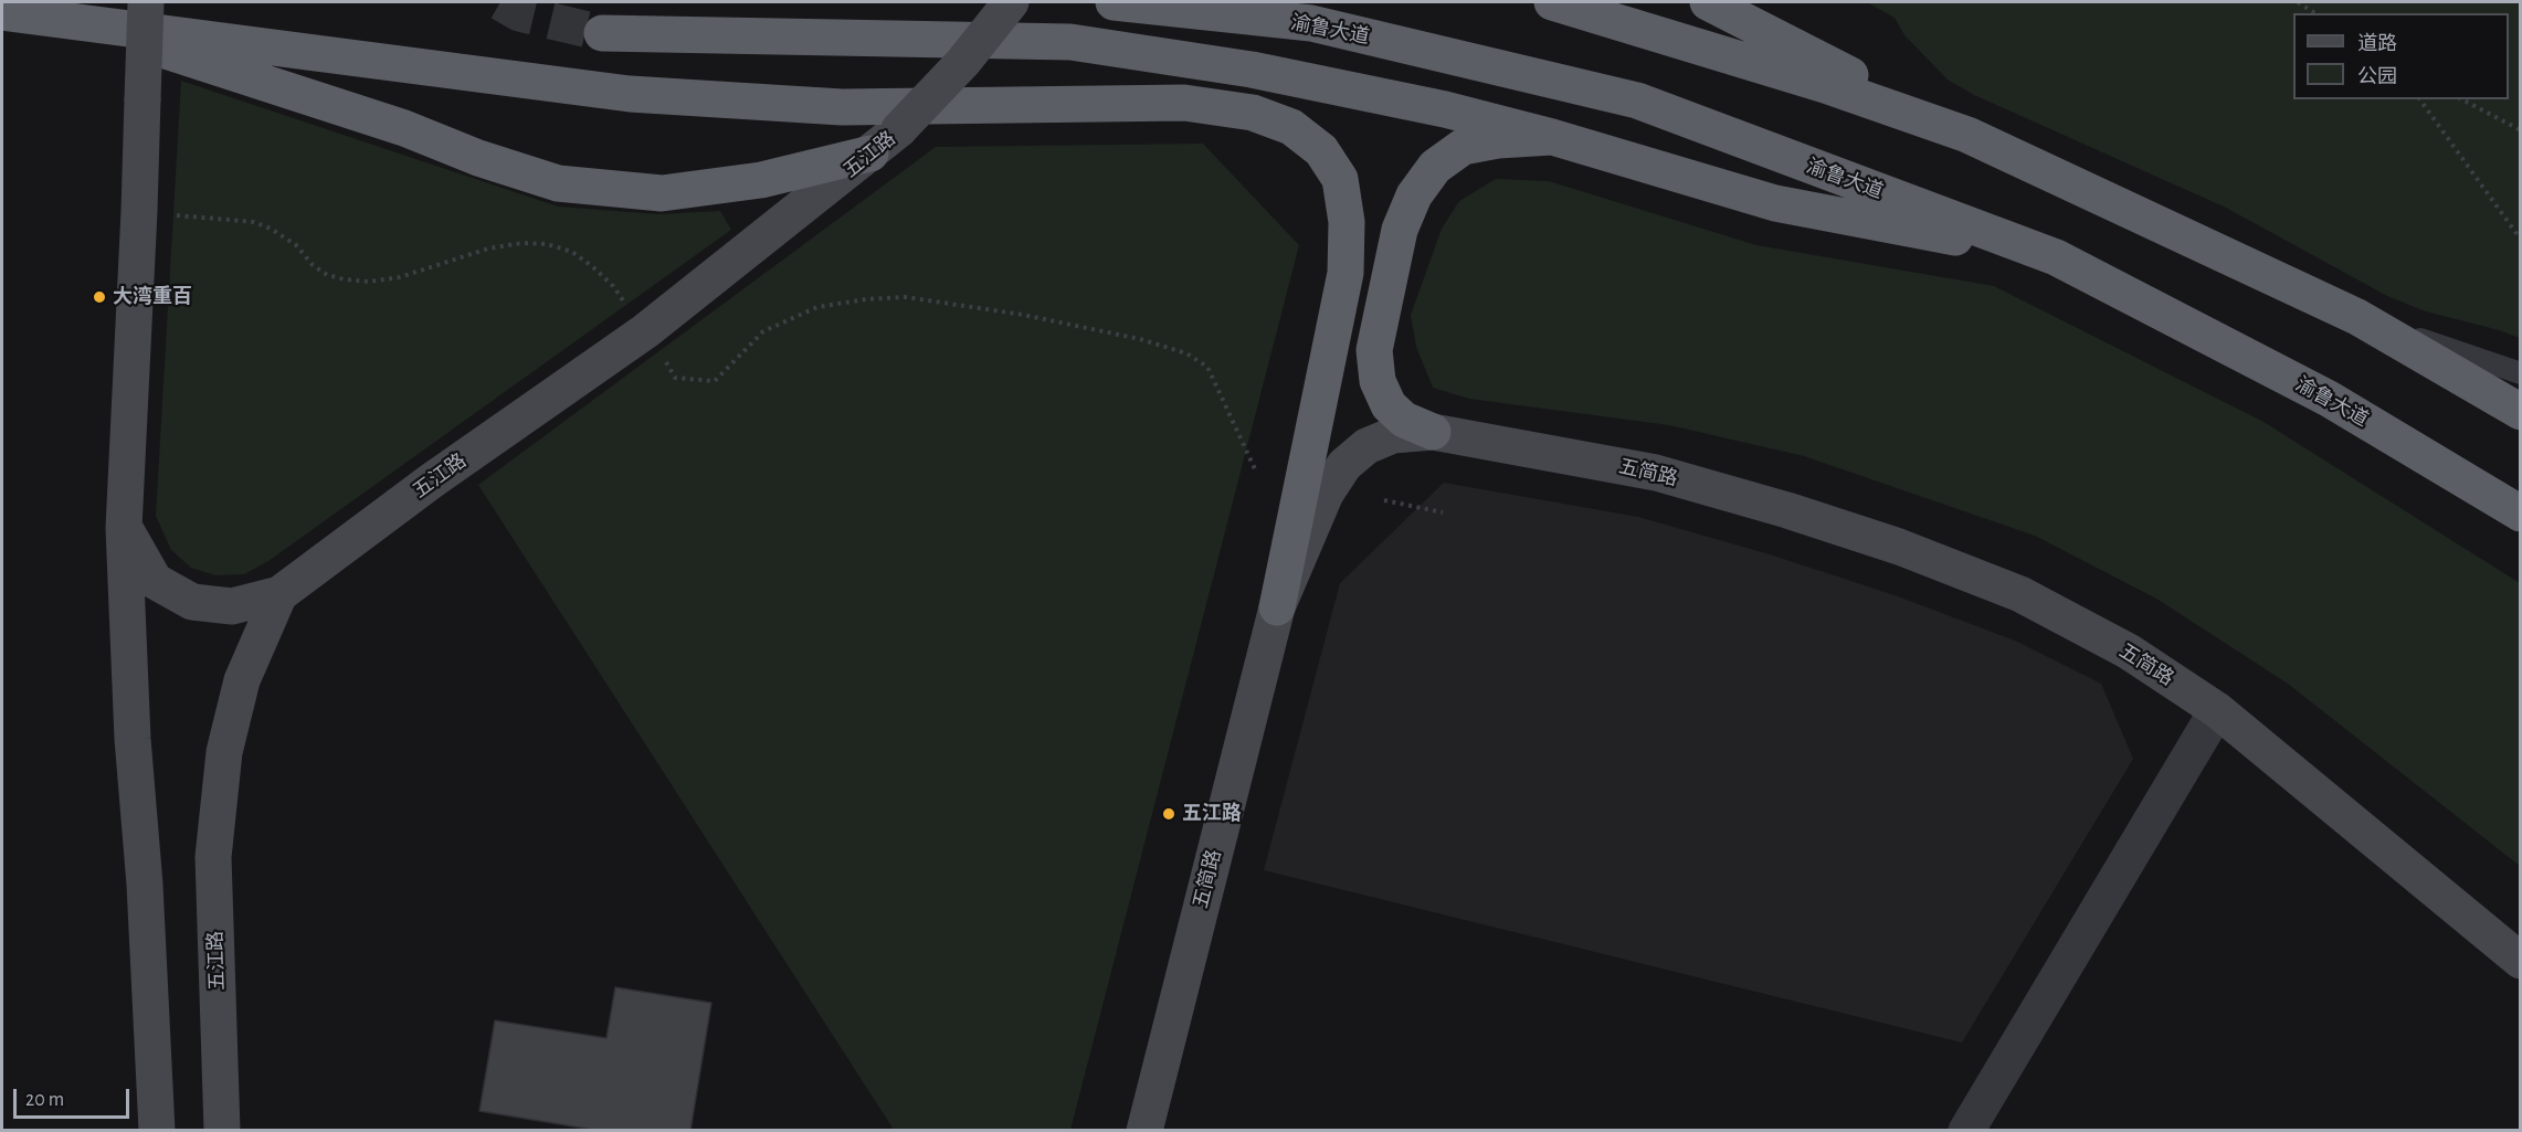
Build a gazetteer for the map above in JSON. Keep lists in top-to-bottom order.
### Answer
{
  "streets": {
    "highway": ["渝鲁大道"],
    "main road": ["五江路", "五简路"]
  },
  "places": ["大湾重百", "五江路"],
  "legend": ["道路", "公园"],
  "scale_bar": "20 m"
}
